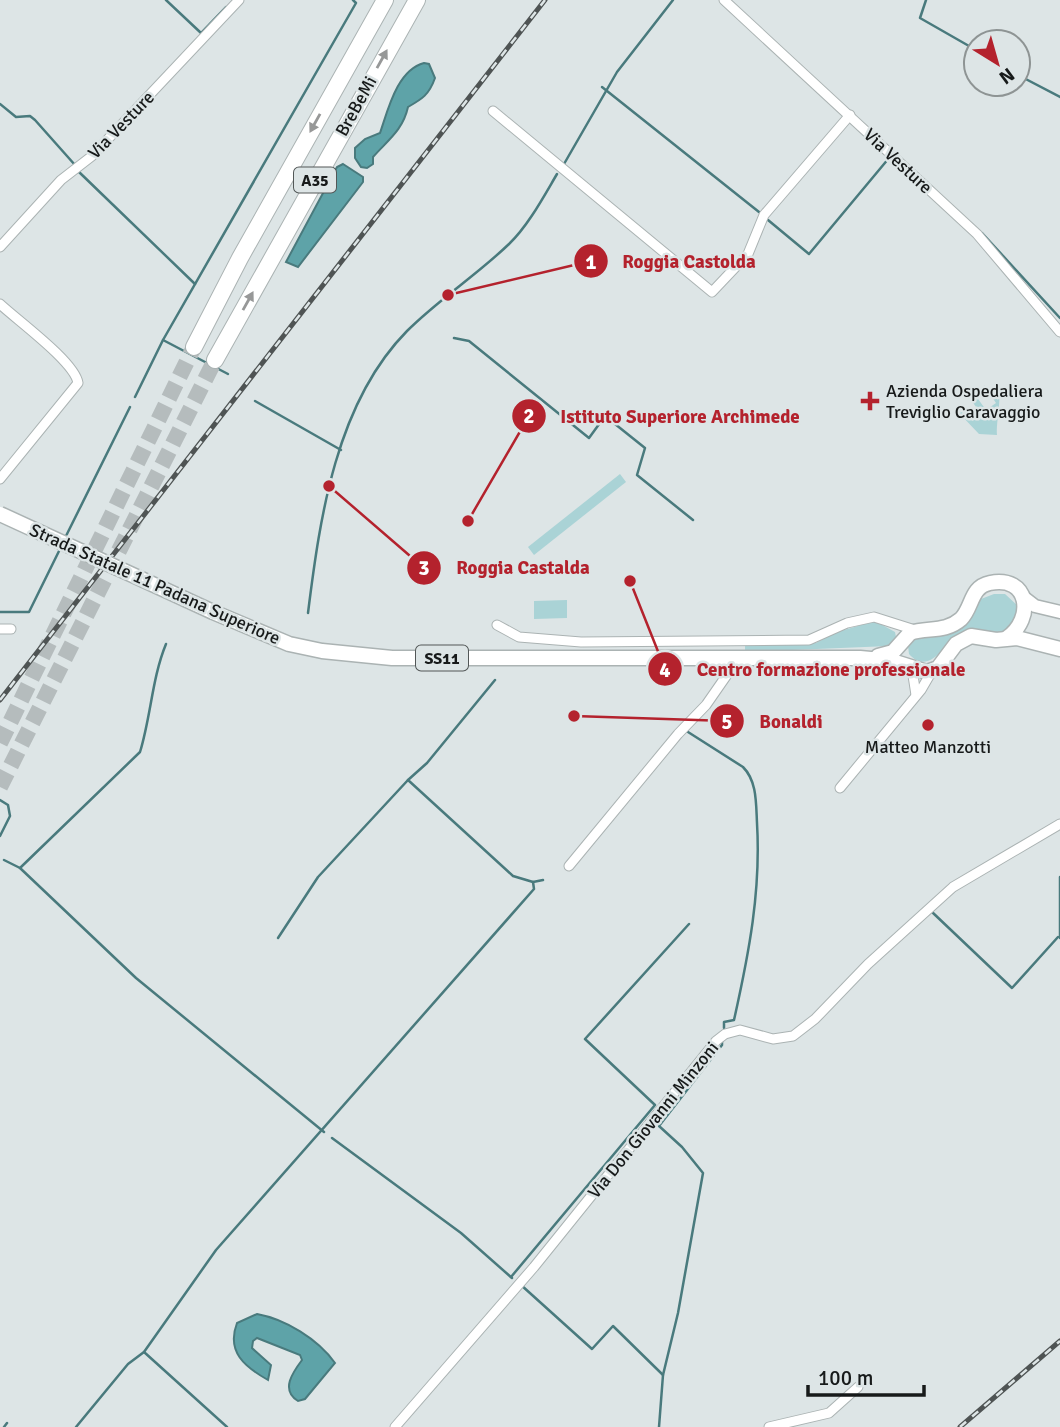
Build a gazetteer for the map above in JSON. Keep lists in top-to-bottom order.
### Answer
{
  "streets": {
    "highway": ["BreBeMi", "A35"],
    "main road": ["Strada Statale 11 Padana Superiore", "SS11"],
    "street": ["Via Vesture", "Via Don Giovanni Minzoni"]
  },
  "places": {
    "other": [
      "Roggia Castolda",
      "Roggia Castalda",
      "Istituto Superiore Archimede",
      "Centro formazione professionale",
      "Bonaldi",
      "Matteo Manzotti"
    ],
    "health": ["Azienda Ospedaliera Treviglio Caravaggio"]
  },
  "scale_bar": "100 m",
  "north": "bottom right"
}
